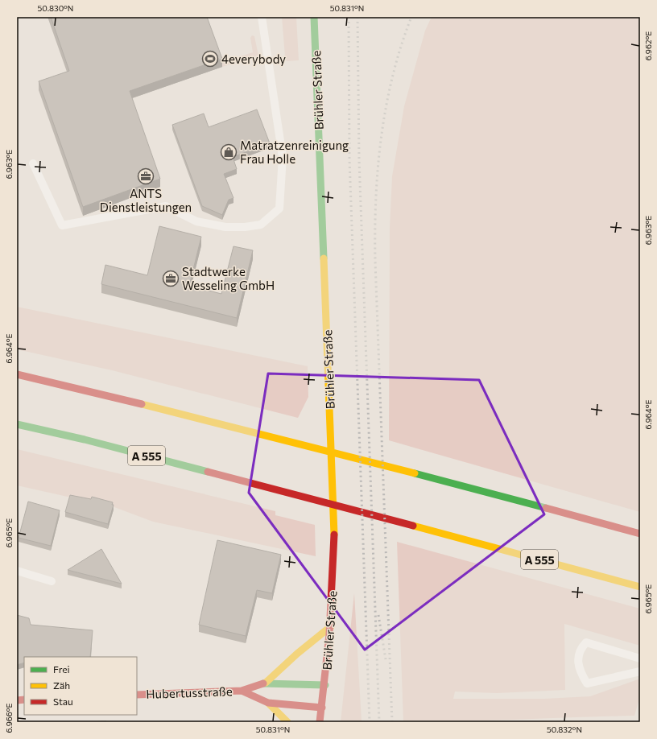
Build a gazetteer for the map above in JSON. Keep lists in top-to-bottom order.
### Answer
{
  "streets": {
    "main road": ["Brühler Straße", "A 555", "Hubertusstraße"]
  },
  "crossings": [
    ["Brühler Straße", "Hubertusstraße"]
  ],
  "places": {
    "sports": ["4everybody"],
    "shop": ["Matratzenreinigung Frau Holle"],
    "office": ["ANTS Dienstleistungen", "Stadtwerke Wesseling GmbH"]
  },
  "legend": ["Frei", "Zäh", "Stau"],
  "coordinates": [
    "50.830°N",
    "50.831°N",
    "6.962°E",
    "6.963°E",
    "6.964°E",
    "6.965°E",
    "6.966°E",
    "50.832°N"
  ]
}
